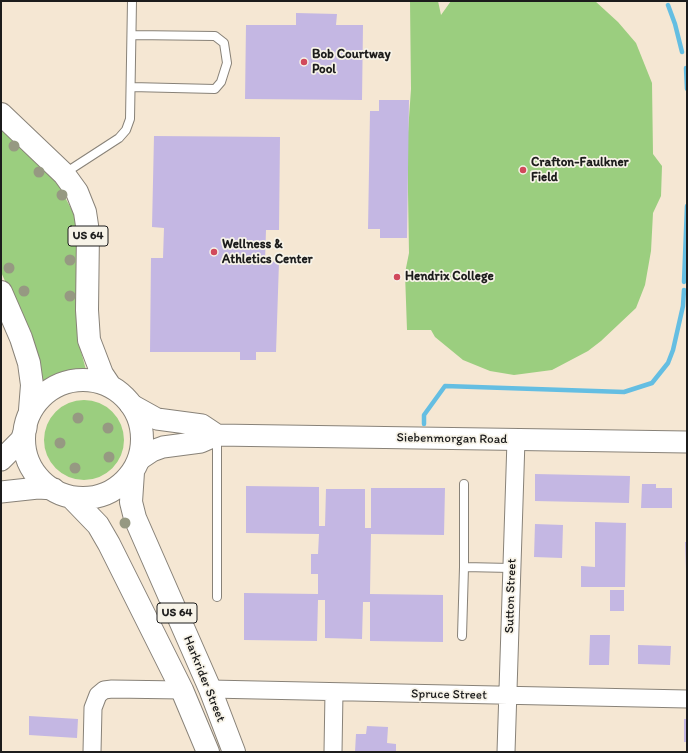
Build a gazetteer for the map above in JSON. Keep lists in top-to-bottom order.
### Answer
{
  "streets": {
    "main road": ["US 64", "Harkrider Street"],
    "street": ["Siebenmorgan Road", "Sutton Street", "Spruce Street"]
  },
  "crossings": [
    ["US 64", "Siebenmorgan Road"],
    ["US 64", "Harkrider Street"],
    ["Siebenmorgan Road", "Sutton Street"],
    ["Siebenmorgan Road", "Harkrider Street"],
    ["Sutton Street", "Spruce Street"],
    ["Harkrider Street", "Spruce Street"]
  ],
  "places": [
    "Bob Courtway Pool",
    "Crafton-Faulkner Field",
    "Wellness & Athletics Center",
    "Hendrix College"
  ]
}
